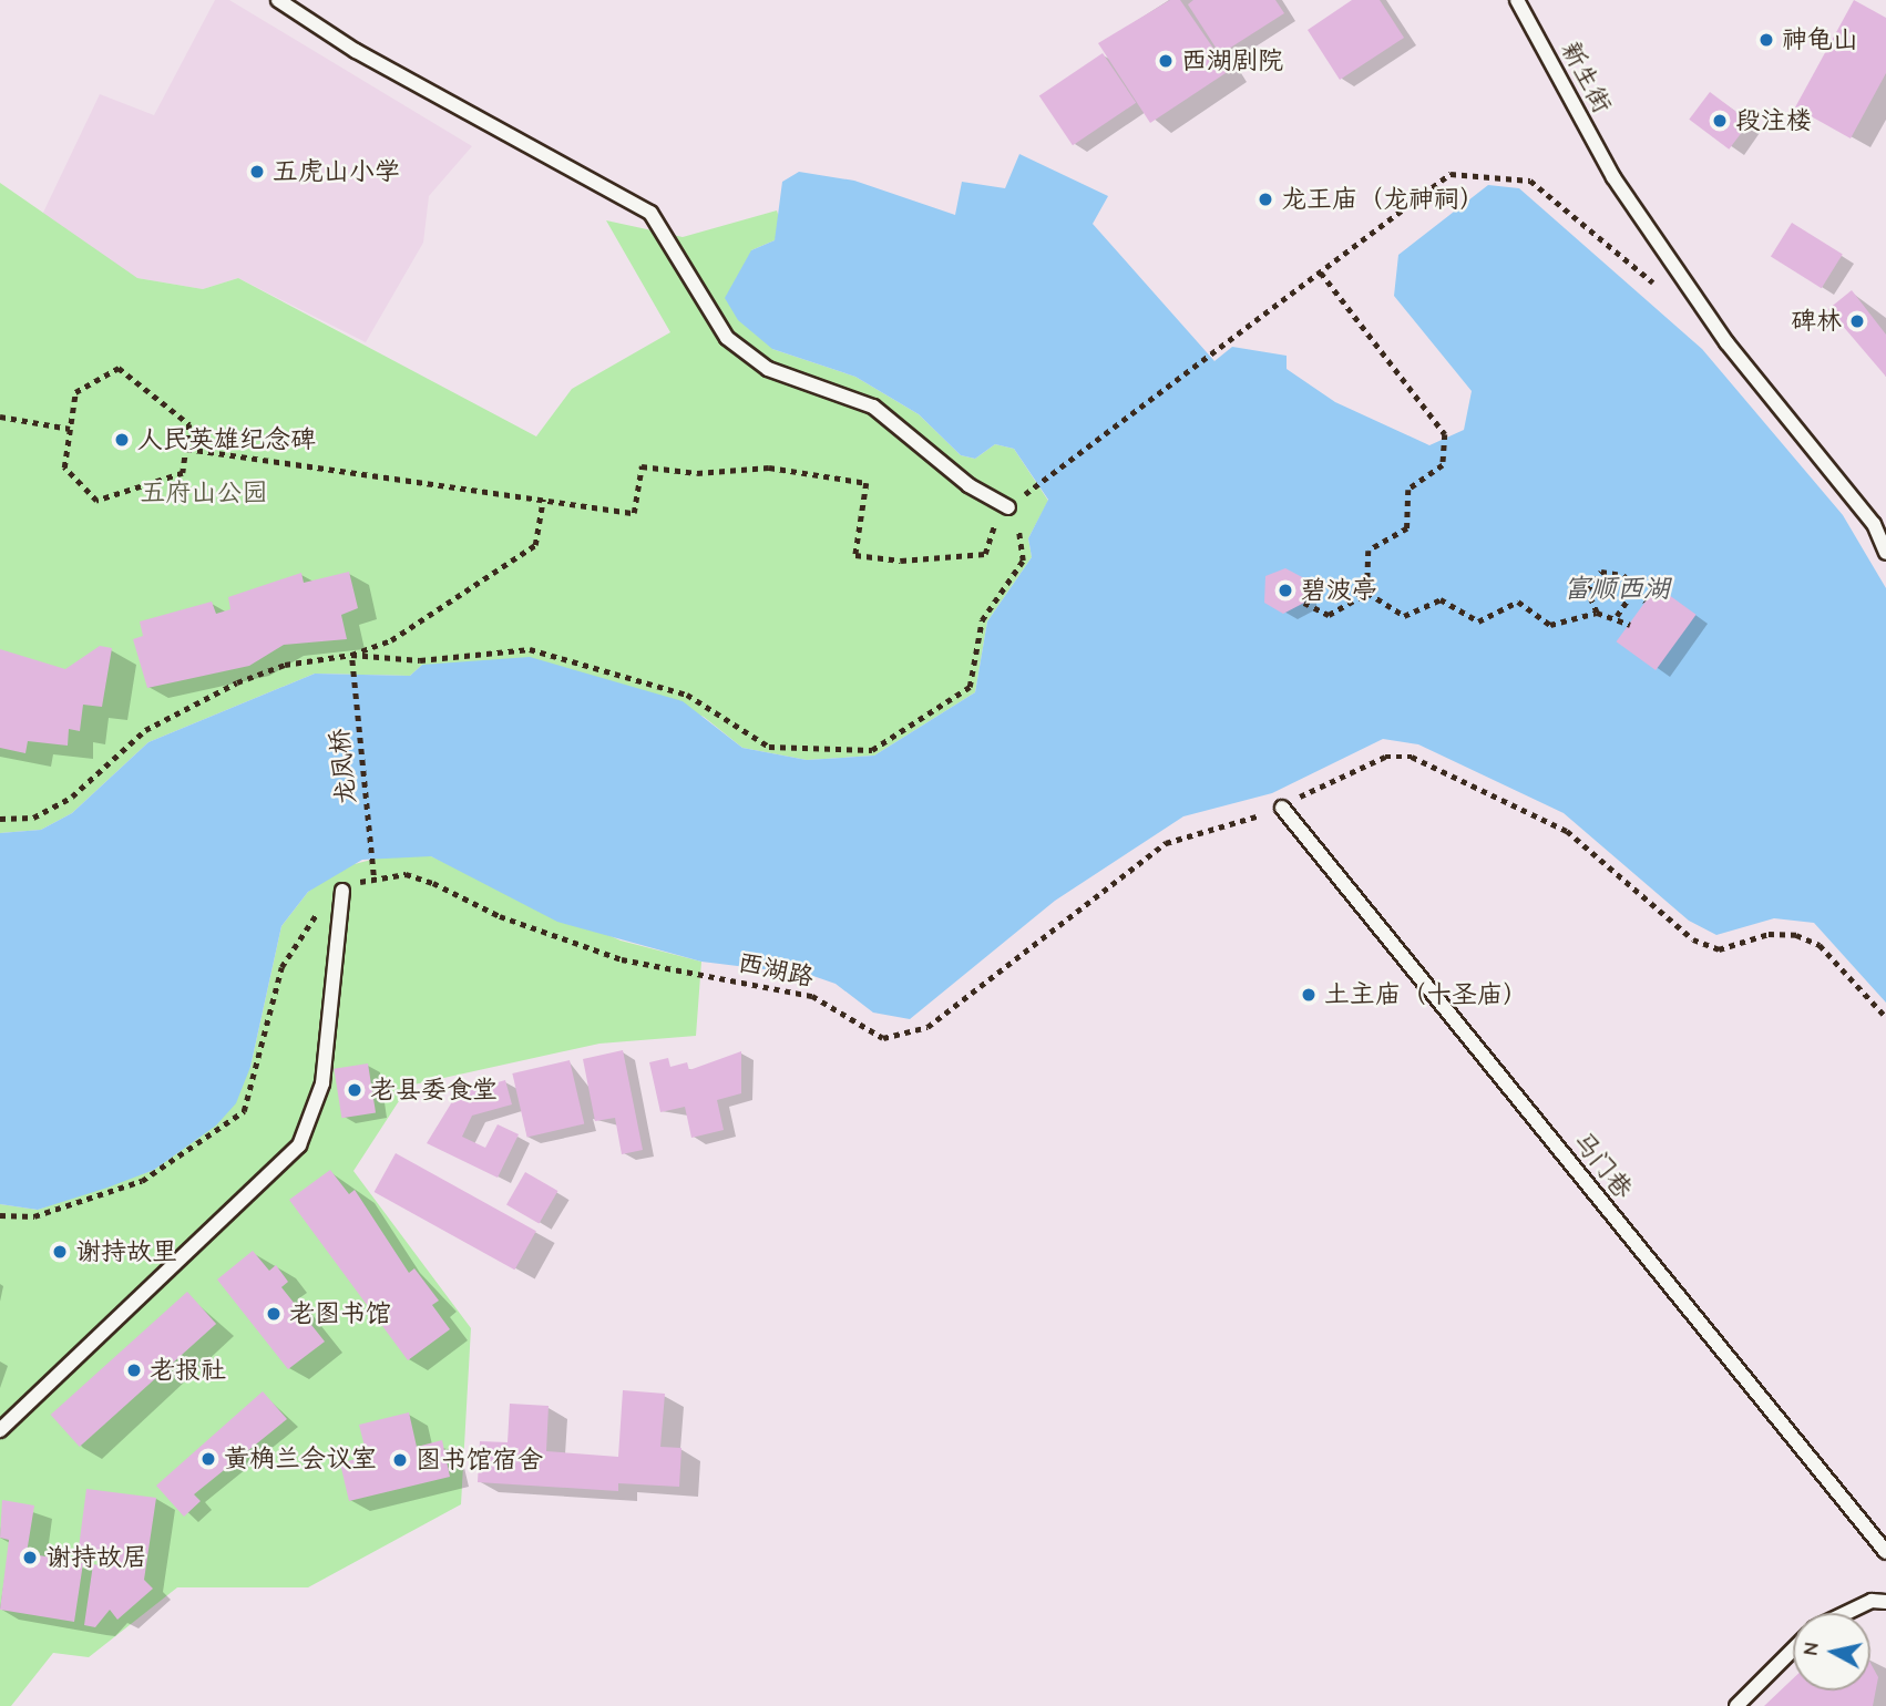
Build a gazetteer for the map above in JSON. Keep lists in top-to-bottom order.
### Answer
{
  "streets": {
    "lane": ["新生街", "马门巷"],
    "path": ["龙凤桥", "西湖路"]
  },
  "crossings": [
    ["龙凤桥", "西湖路"],
    ["西湖路", "马门巷"]
  ],
  "water": ["富顺西湖"],
  "parks": ["五府山公园"],
  "places": [
    "神龟山",
    "西湖剧院",
    "段注楼",
    "五虎山小学",
    "龙王庙（龙神祠）",
    "碑林",
    "人民英雄纪念碑",
    "碧波亭",
    "土主庙（十圣庙）",
    "老县委食堂",
    "谢持故里",
    "老图书馆",
    "老报社",
    "黄桷兰会议室",
    "图书馆宿舍",
    "谢持故居"
  ],
  "north": "left"
}
